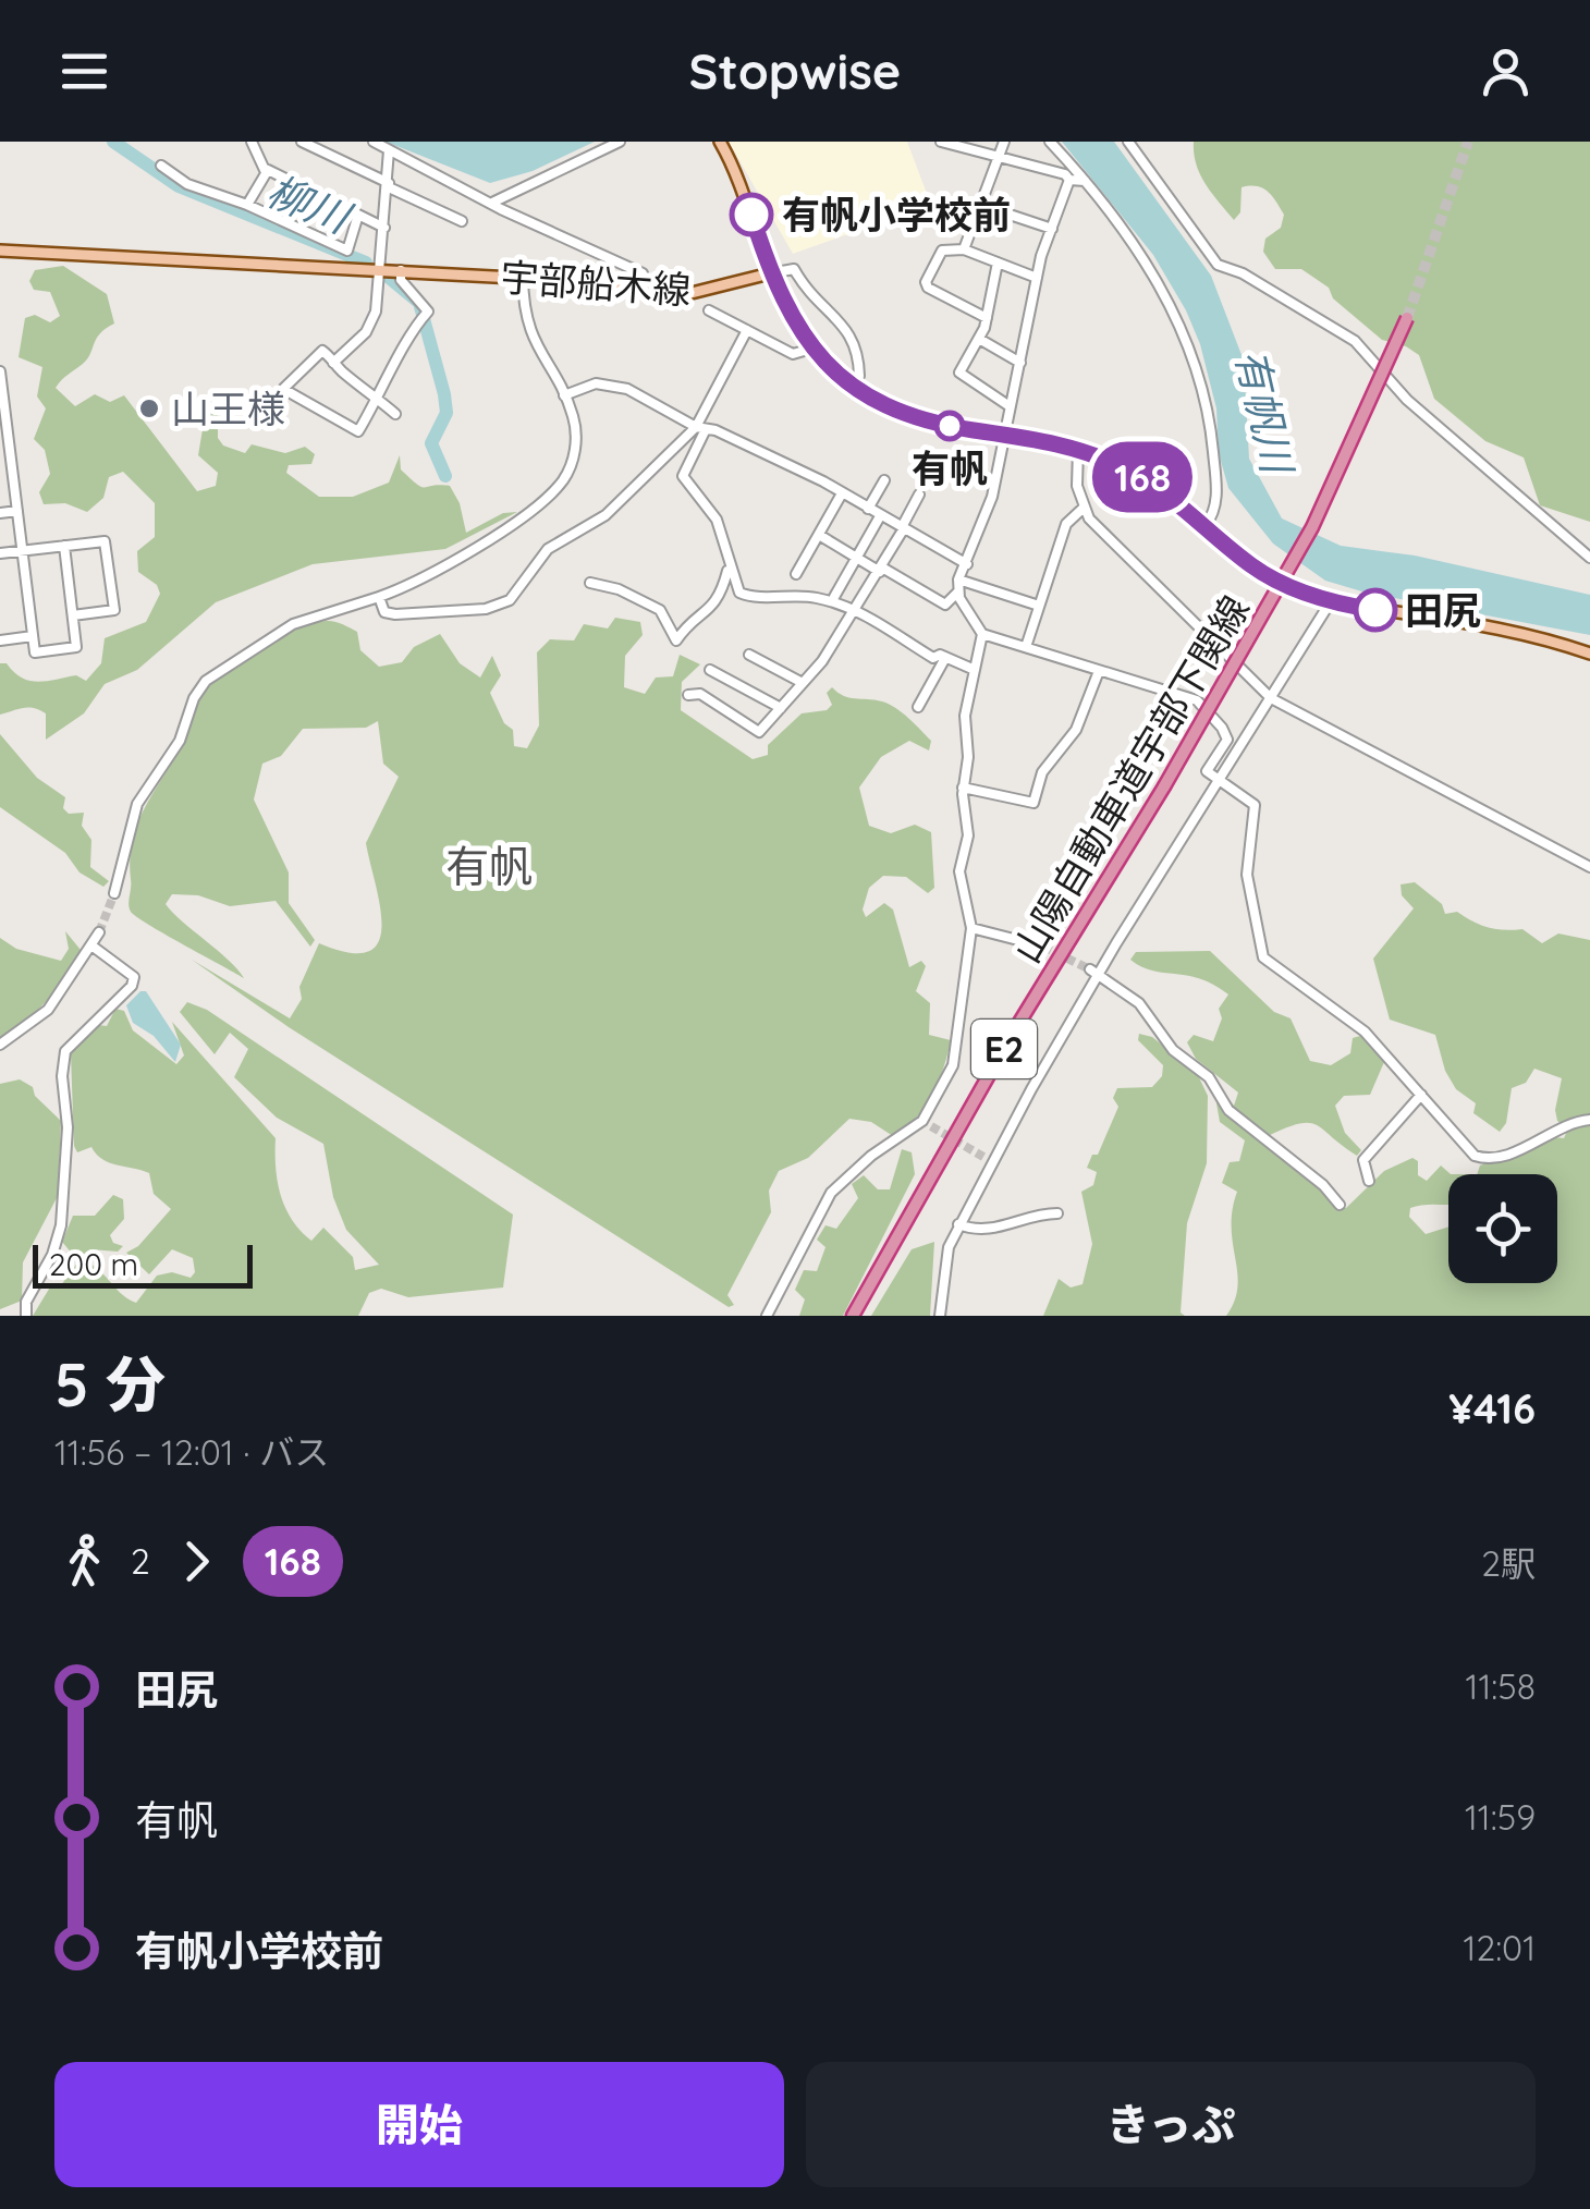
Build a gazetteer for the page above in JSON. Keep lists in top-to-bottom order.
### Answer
{
  "streets": {
    "highway": ["山陽自動車道宇部下関線", "E2"],
    "main road": ["宇部船木線"]
  },
  "districts": ["有帆"],
  "water": ["柳川", "有帆川"],
  "places": [
    "有帆小学校前",
    "山王様",
    "有帆",
    "田尻"
  ],
  "lines": ["bus line 168"],
  "scale_bar": "200 m",
  "page": {
    "header": "Stopwise",
    "on_map": "168",
    "scale": "200 m",
    "heading": ["5 分", "11:56 – 12:01 · バス", "¥416"],
    "legs": ["2", "168", "2駅"],
    "list": [
      {
        "name": "田尻",
        "value": "11:58"
      },
      {
        "name": "有帆",
        "value": "11:59"
      },
      {
        "name": "有帆小学校前",
        "value": "12:01"
      }
    ],
    "buttons": ["開始", "きっぷ"]
  }
}
